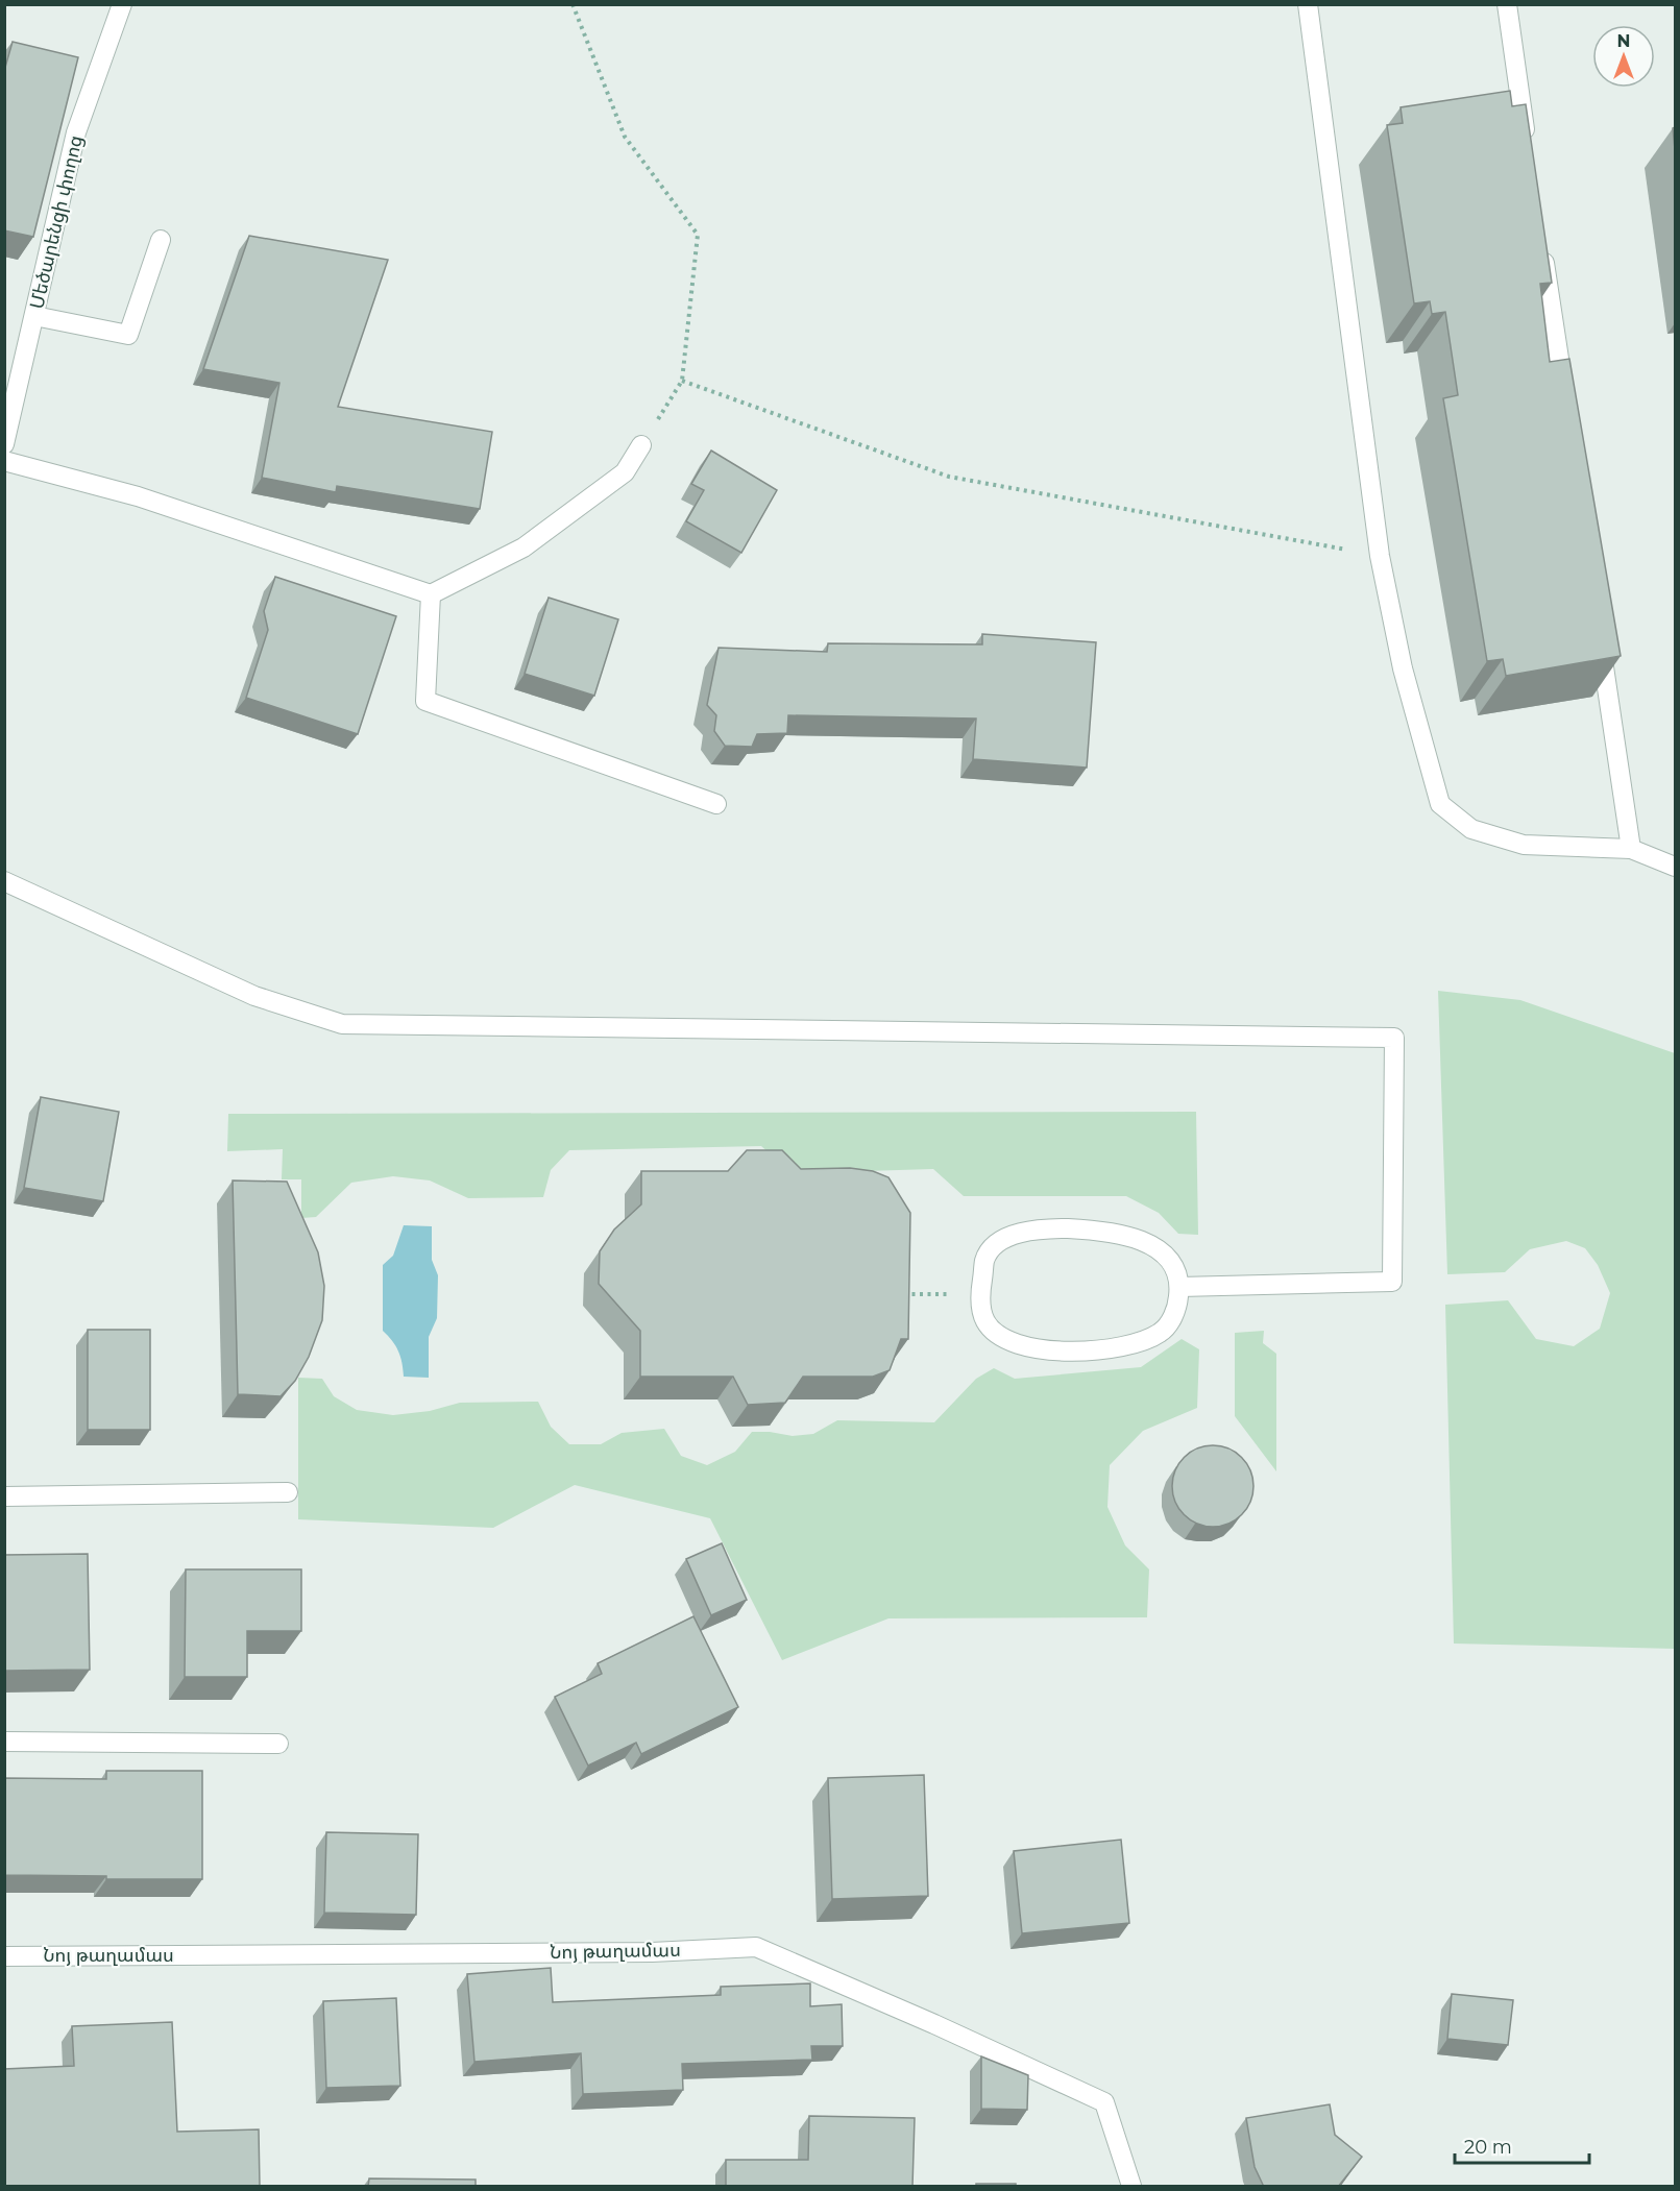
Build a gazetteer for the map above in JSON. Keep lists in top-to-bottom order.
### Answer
{
  "streets": {
    "street": ["Մեծարենցի փողոց", "Նոյ թաղամաս"]
  },
  "scale_bar": "20 m",
  "north": "top"
}
